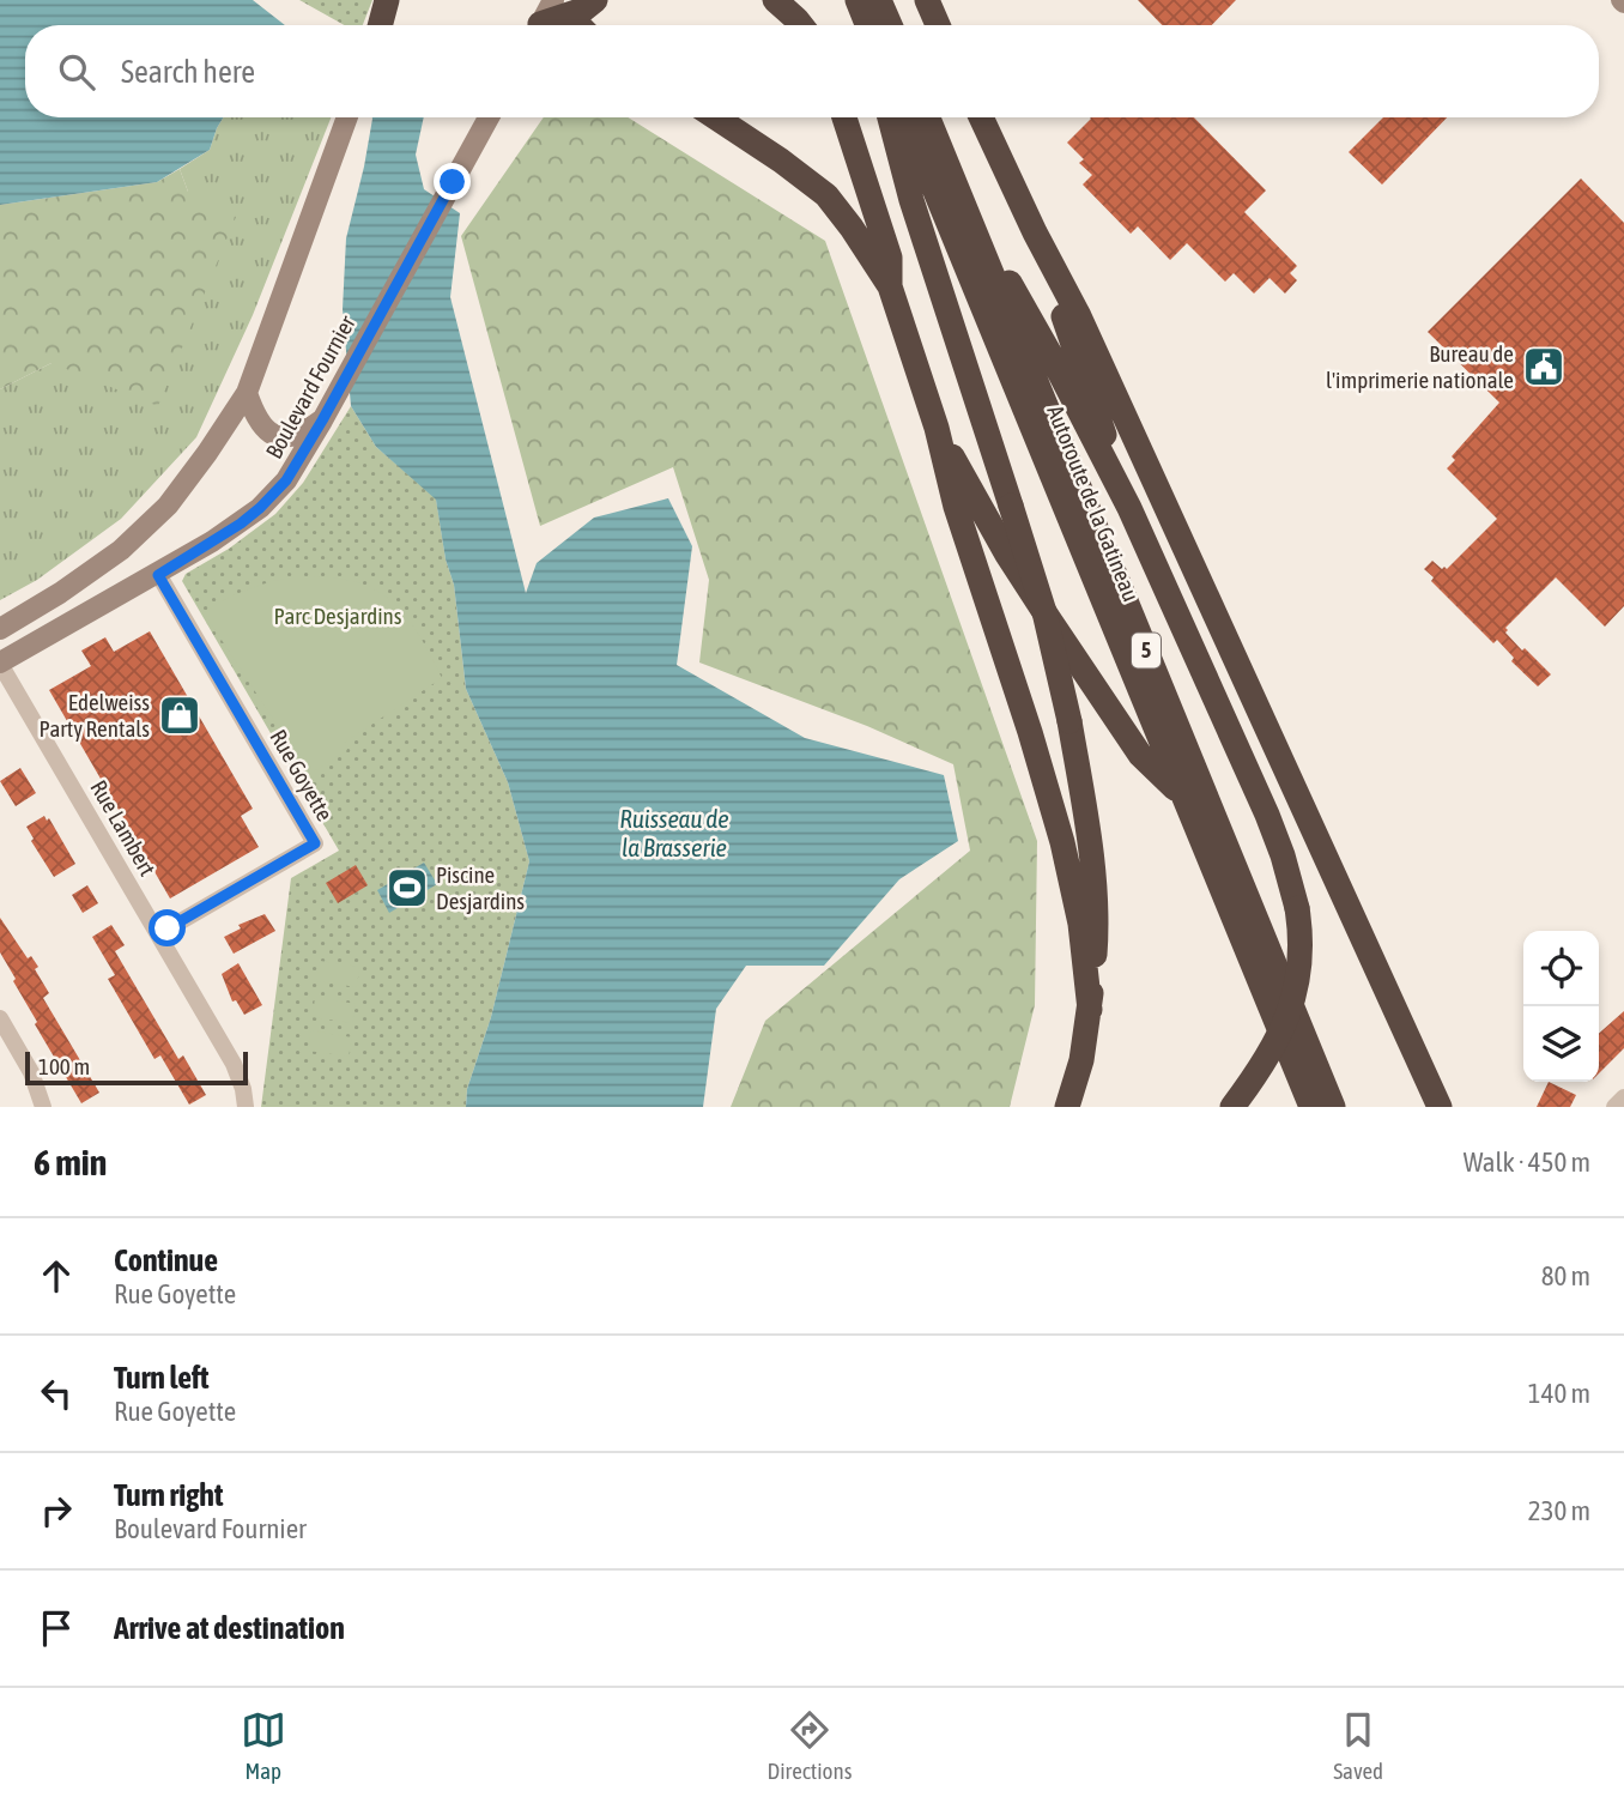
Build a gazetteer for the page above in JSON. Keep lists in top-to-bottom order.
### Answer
{
  "streets": {
    "highway": ["Autoroute de la Gatineau", "5"],
    "main road": ["Boulevard Fournier"],
    "street": ["Rue Goyette", "Rue Lambert"]
  },
  "crossings": [
    ["Boulevard Fournier", "Rue Goyette"],
    ["Boulevard Fournier", "Rue Lambert"],
    ["Rue Goyette", "Rue Lambert"]
  ],
  "water": ["Ruisseau de la Brasserie"],
  "parks": ["Parc Desjardins"],
  "places": {
    "public building": ["Bureau de l'imprimerie nationale"],
    "shop": ["Edelweiss Party Rentals"],
    "sports": ["Piscine Desjardins"]
  },
  "scale_bar": "100 m",
  "page": {
    "search": "Search here",
    "scale": "100 m",
    "heading": ["6 min", "Walk · 450 m"],
    "list": [
      ["Continue", "Rue Goyette", "80 m"],
      ["Turn left", "Rue Goyette", "140 m"],
      ["Turn right", "Boulevard Fournier", "230 m"],
      "Arrive at destination"
    ],
    "nav": ["Map", "Directions", "Saved"]
  }
}
